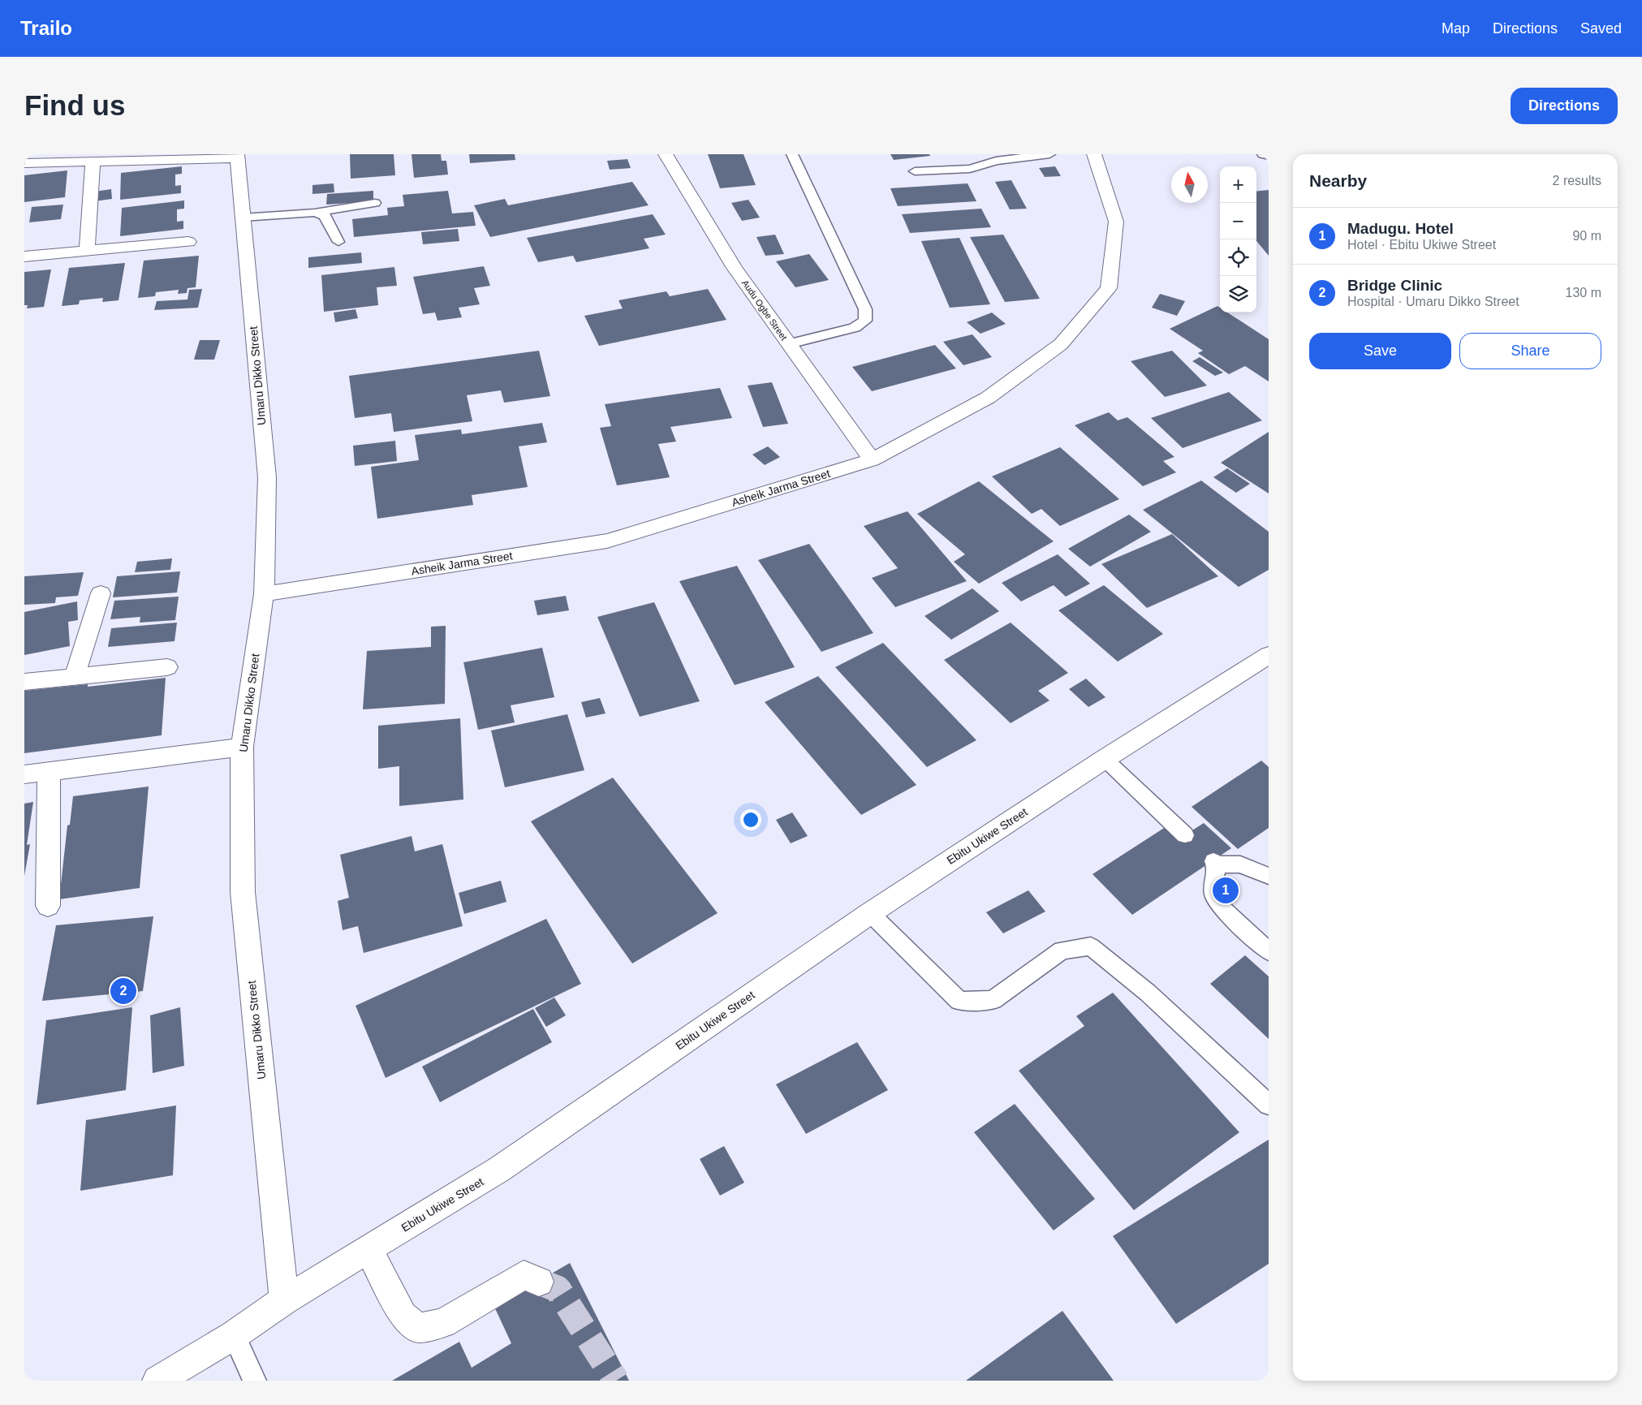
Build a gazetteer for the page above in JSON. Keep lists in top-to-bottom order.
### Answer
{
  "streets": {
    "street": [
      "Audu Ogbe Street",
      "Umaru Dikko Street",
      "Asheik Jarma Street",
      "Ebitu Ukiwe Street"
    ]
  },
  "crossings": [
    ["Audu Ogbe Street", "Asheik Jarma Street"],
    ["Umaru Dikko Street", "Asheik Jarma Street"],
    ["Umaru Dikko Street", "Ebitu Ukiwe Street"]
  ],
  "north": "top",
  "page": {
    "header": "Trailo",
    "nav": ["Map", "Directions", "Saved"],
    "buttons": [
      "Directions",
      ["Save", "Share"]
    ],
    "title": "Find us",
    "heading": ["Nearby", "2 results"],
    "map_buttons": ["+", "−"],
    "list": [
      {
        "mark": "1",
        "name": "Madugu. Hotel",
        "note": "Hotel · Ebitu Ukiwe Street",
        "value": "90 m"
      },
      {
        "mark": "2",
        "name": "Bridge Clinic",
        "note": "Hospital · Umaru Dikko Street",
        "value": "130 m"
      }
    ],
    "pins": ["1", "2"]
  }
}
